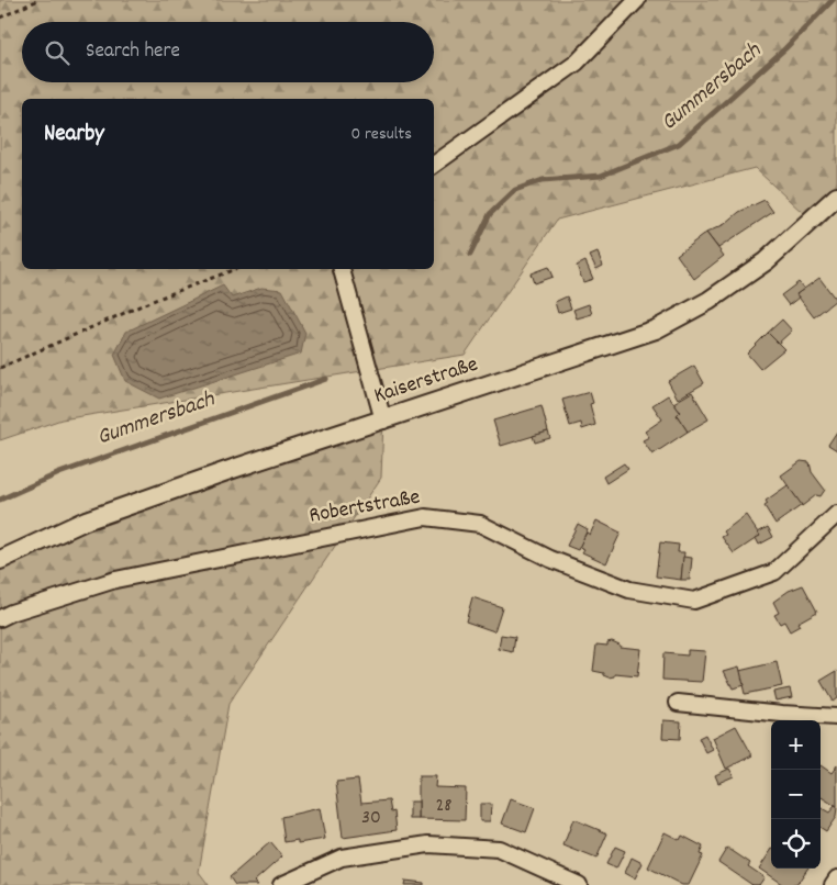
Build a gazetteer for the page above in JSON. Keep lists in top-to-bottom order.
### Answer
{
  "streets": {
    "street": ["Kaiserstraße", "Robertstraße"]
  },
  "water": ["Gummersbach"],
  "house_numbers": ["28", "30"],
  "page": {
    "search": "Search here",
    "heading": ["Nearby", "0 results"],
    "map_buttons": ["+", "−"]
  }
}
